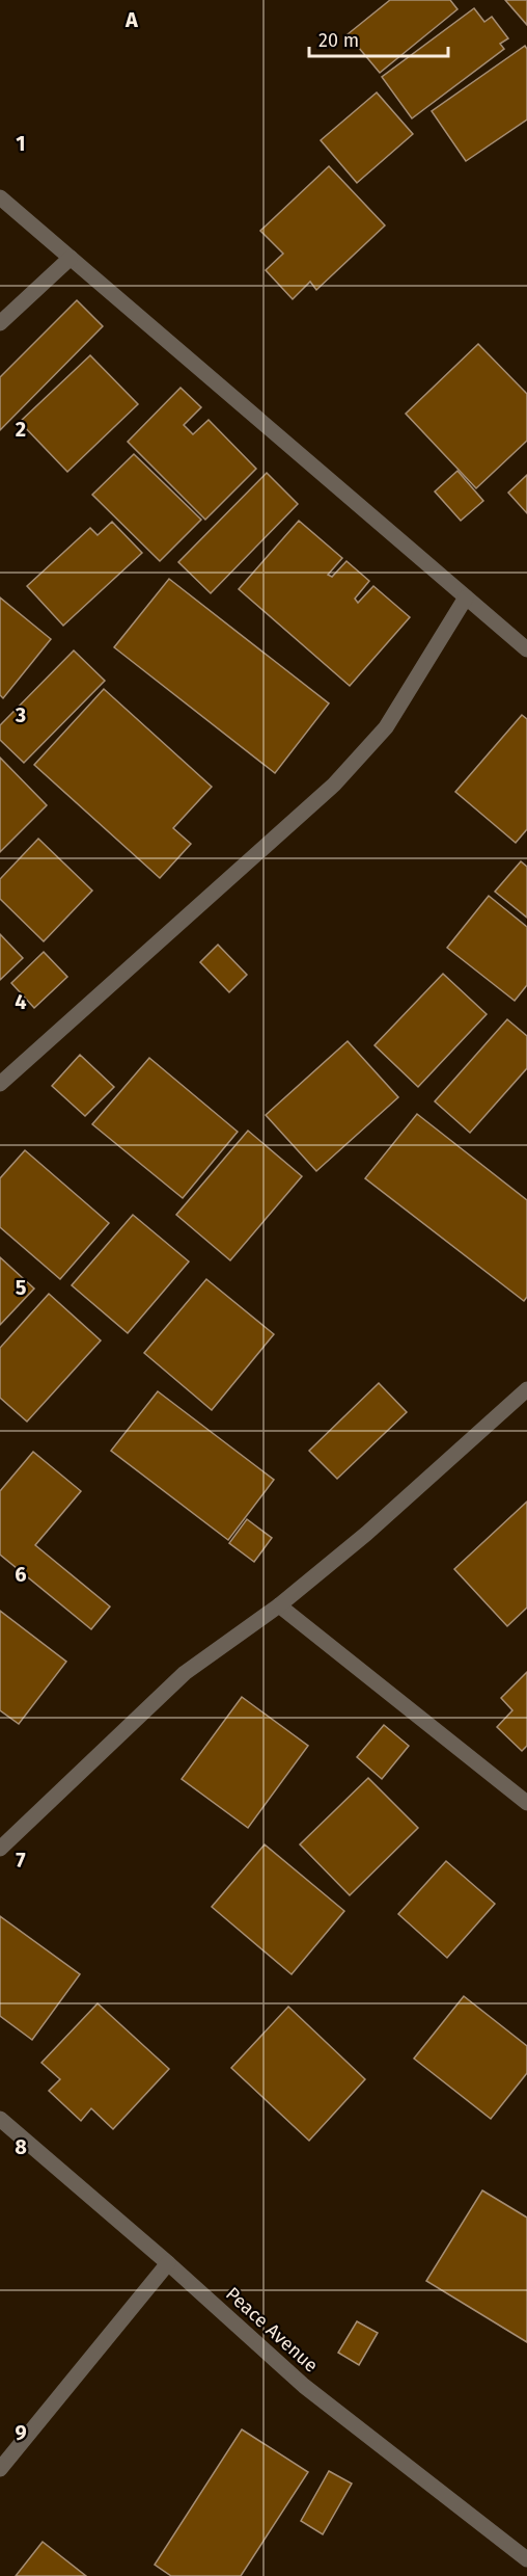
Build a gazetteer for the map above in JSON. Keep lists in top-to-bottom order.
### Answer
{
  "streets": {
    "street": ["Peace Avenue"]
  },
  "scale_bar": "20 m",
  "grid": {
    "columns": ["A"],
    "rows": [
      "1",
      "2",
      "3",
      "4",
      "5",
      "6",
      "7",
      "8",
      "9"
    ]
  }
}
